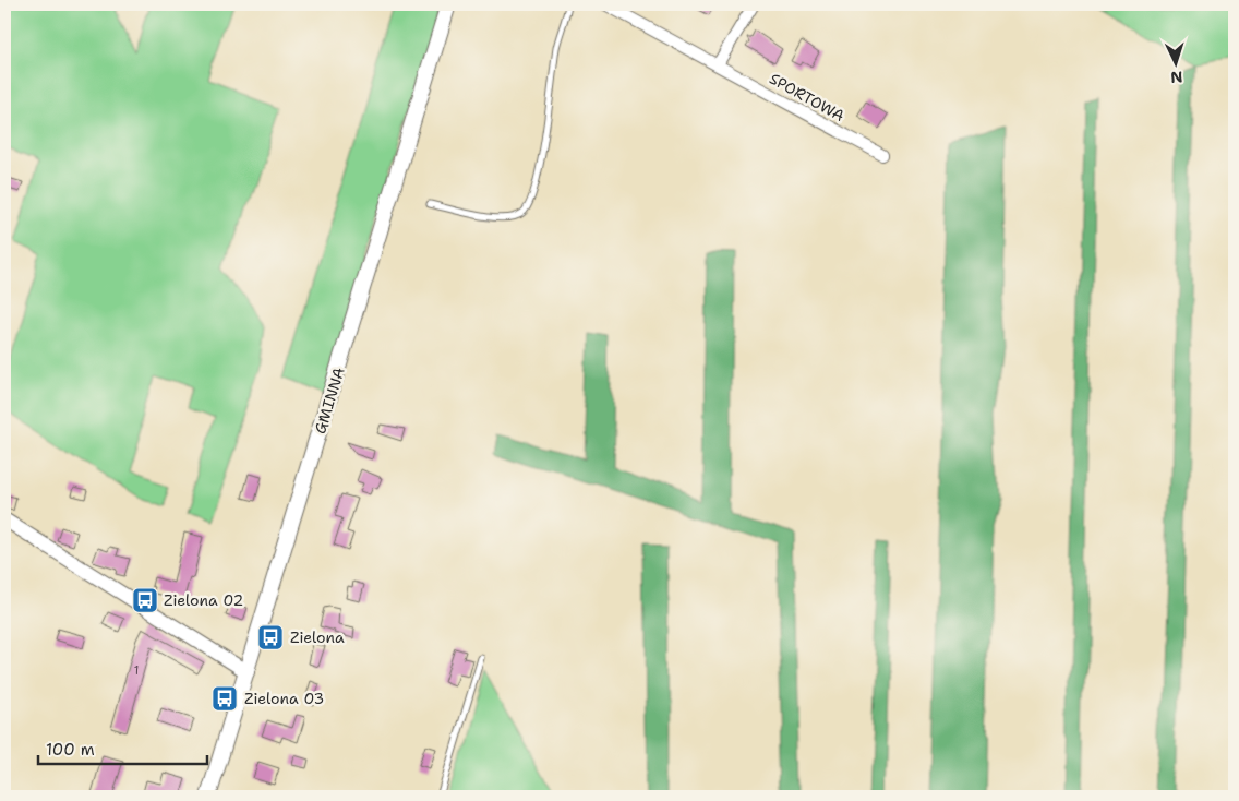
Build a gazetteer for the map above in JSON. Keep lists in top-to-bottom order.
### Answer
{
  "streets": {
    "main road": ["GMINNA"],
    "street": ["SPORTOWA"]
  },
  "places": {
    "bus stop": ["Zielona 02", "Zielona", "Zielona 03"]
  },
  "house_numbers": ["1"],
  "scale_bar": "100 m",
  "north": "bottom"
}
